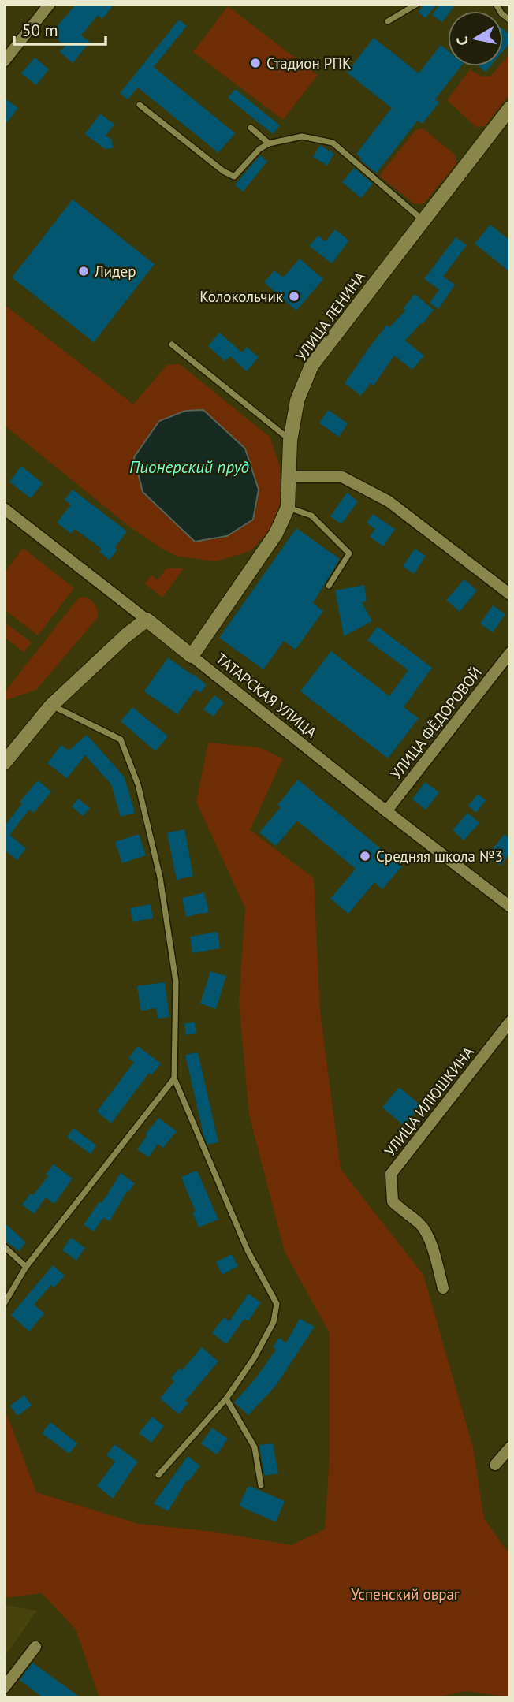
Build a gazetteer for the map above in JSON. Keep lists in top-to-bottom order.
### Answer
{
  "streets": {
    "street": [
      "УЛИЦА ЛЕНИНА",
      "ТАТАРСКАЯ УЛИЦА",
      "УЛИЦА ФЁДОРОВОЙ",
      "УЛИЦА ИЛЮШКИНА"
    ]
  },
  "crossings": [
    ["УЛИЦА ЛЕНИНА", "ТАТАРСКАЯ УЛИЦА"],
    ["ТАТАРСКАЯ УЛИЦА", "УЛИЦА ФЁДОРОВОЙ"]
  ],
  "water": ["Пионерский пруд"],
  "parks": ["Успенский овраг"],
  "places": [
    "Стадион РПК",
    "Лидер",
    "Колокольчик",
    "Средняя школа №3"
  ],
  "scale_bar": "50 m",
  "north": "left"
}
